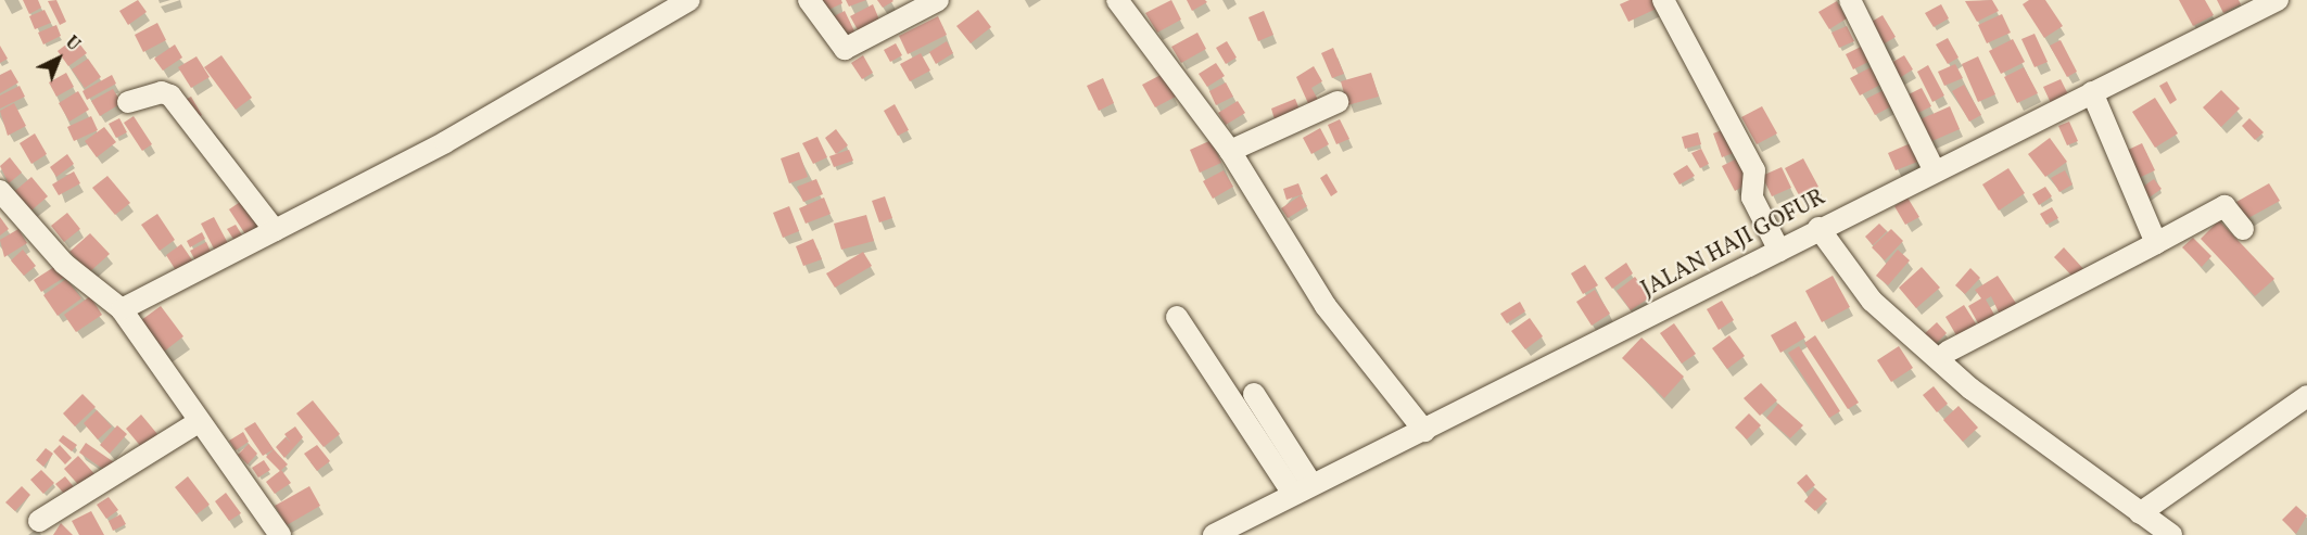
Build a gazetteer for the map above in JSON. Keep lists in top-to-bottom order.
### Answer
{
  "streets": {
    "street": ["JALAN HAJI GOFUR"]
  },
  "north": "top right"
}
